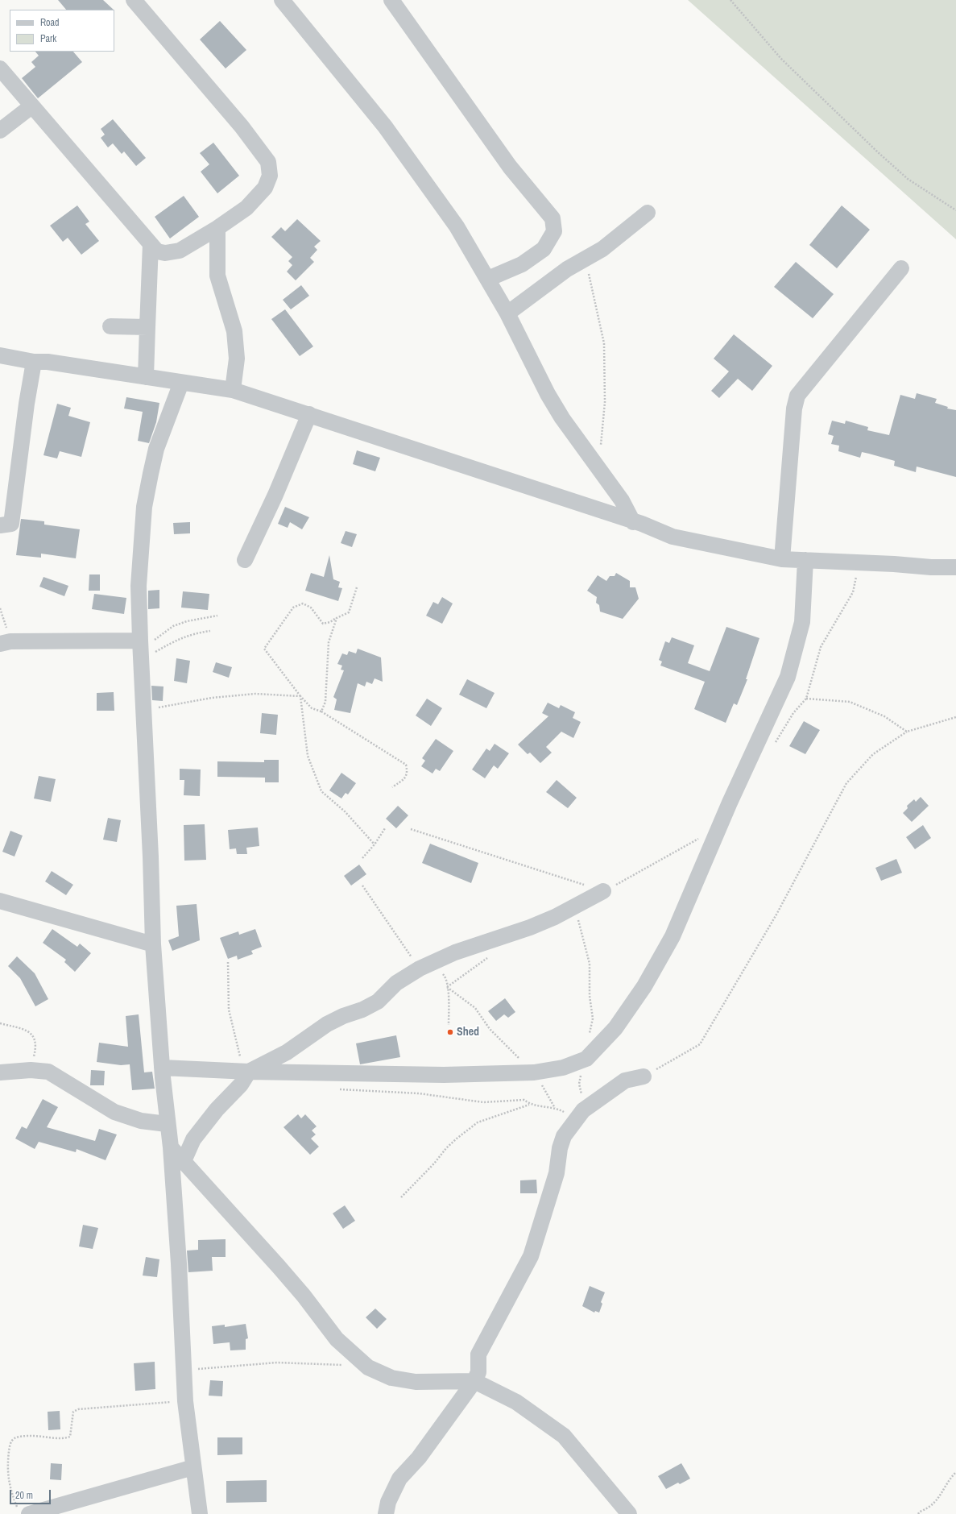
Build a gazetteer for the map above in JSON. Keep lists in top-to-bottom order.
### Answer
{
  "places": ["Shed"],
  "legend": ["Road", "Park"],
  "scale_bar": "20 m"
}
